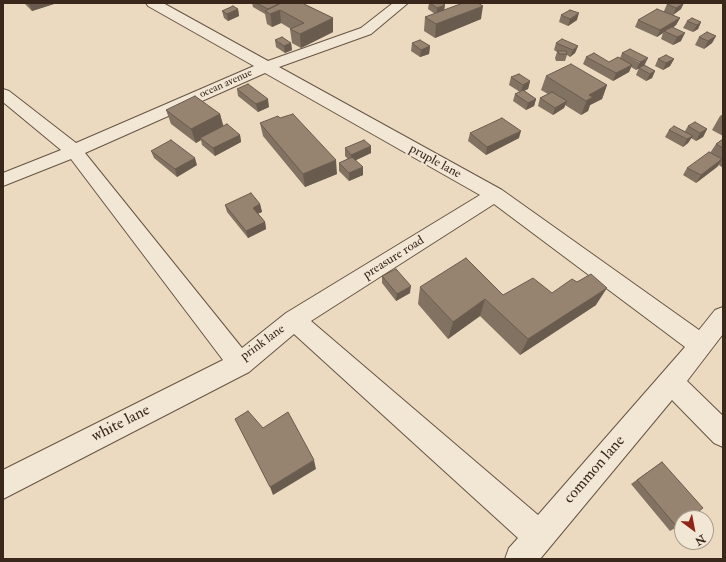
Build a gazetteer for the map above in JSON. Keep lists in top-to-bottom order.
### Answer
{
  "streets": {
    "street": [
      "ocean avenue",
      "pruple lane",
      "preasure road",
      "prink lane",
      "white lane",
      "common lane"
    ]
  },
  "crossings": [
    ["ocean avenue", "pruple lane"],
    ["ocean avenue", "prink lane"],
    ["pruple lane", "preasure road"],
    ["pruple lane", "common lane"],
    ["preasure road", "prink lane"],
    ["prink lane", "white lane"],
    ["prink lane", "common lane"]
  ],
  "north": "bottom right"
}
